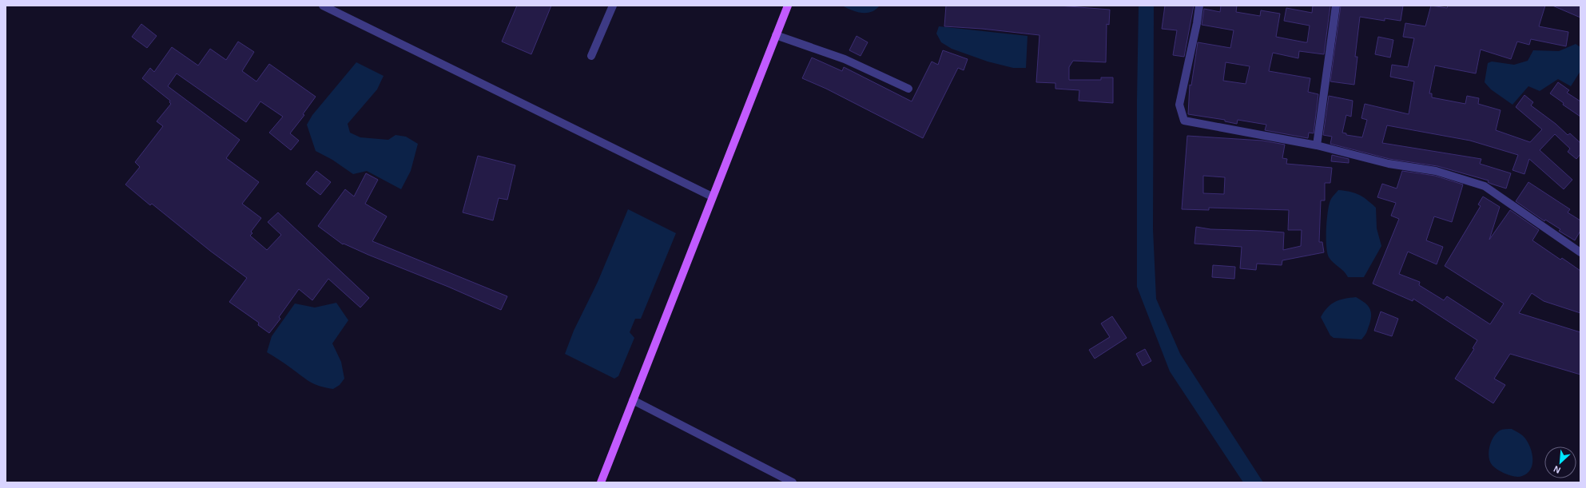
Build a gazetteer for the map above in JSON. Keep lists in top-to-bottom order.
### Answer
{
  "north": "bottom left"
}
